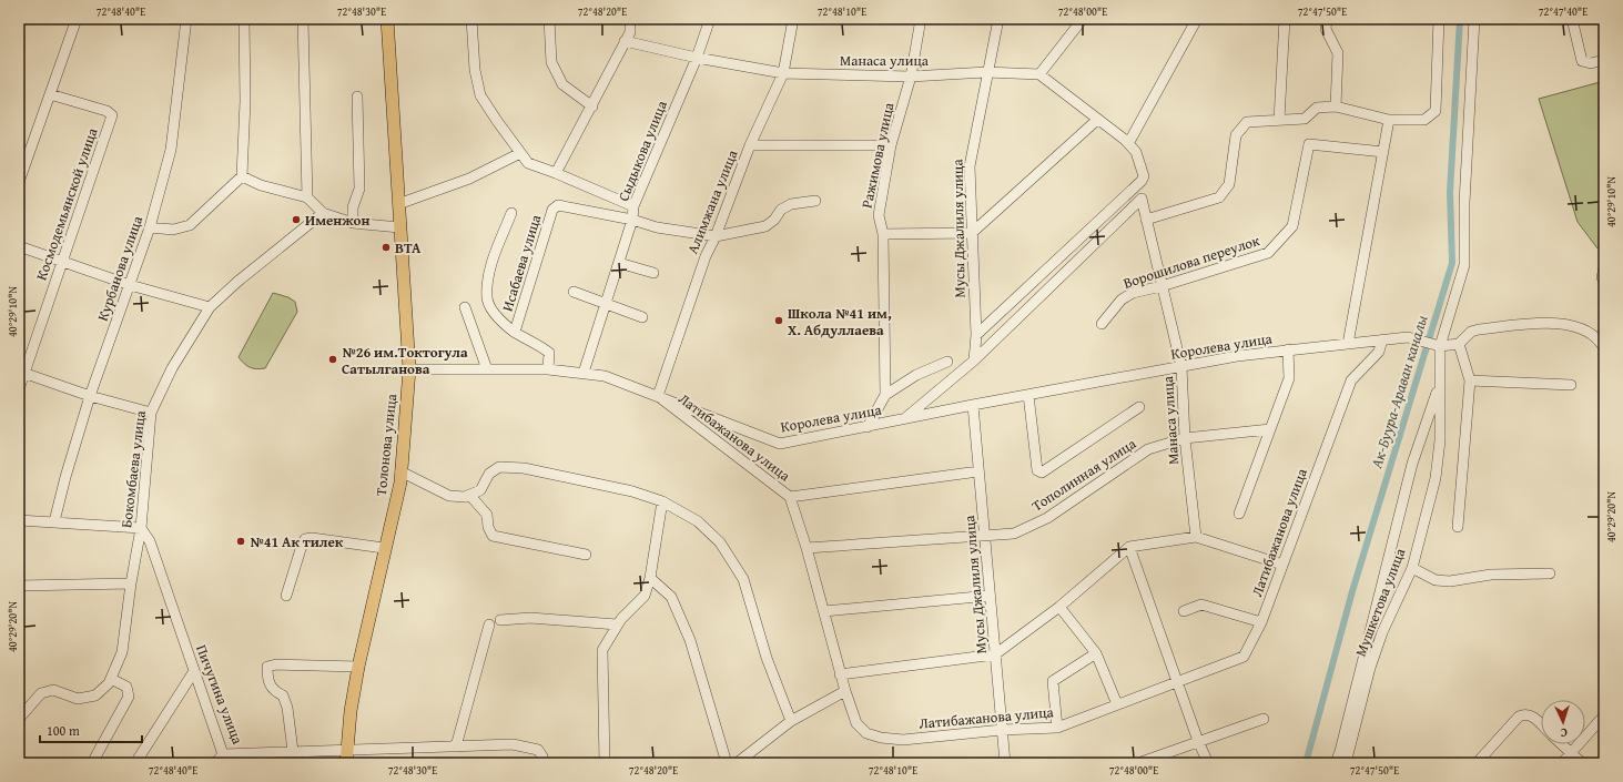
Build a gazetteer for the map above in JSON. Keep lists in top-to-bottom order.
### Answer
{
  "streets": {
    "main road": ["Толонова улица"],
    "street": [
      "Манаса улица",
      "Сыдыкова улица",
      "Ражимова улица",
      "Алимжана улица",
      "Космодемьянской улица",
      "Мусы Джалиля улица",
      "Ворошилова переулок",
      "Исабаева улица",
      "Курбанова улица",
      "Королева улица",
      "Латибажанова улица",
      "Бокомбаева улица",
      "Тополинная улица",
      "Мушкетова улица",
      "Пичугина улица"
    ]
  },
  "crossings": [
    ["Манаса улица", "Сыдыкова улица"],
    ["Манаса улица", "Ражимова улица"],
    ["Манаса улица", "Алимжана улица"],
    ["Манаса улица", "Мусы Джалиля улица"],
    ["Манаса улица", "Ворошилова переулок"],
    ["Манаса улица", "Королева улица"],
    ["Манаса улица", "Тополинная улица"],
    ["Сыдыкова улица", "Исабаева улица"],
    ["Сыдыкова улица", "Королева улица"],
    ["Ражимова улица", "Королева улица"],
    ["Алимжана улица", "Исабаева улица"],
    ["Алимжана улица", "Королева улица"],
    ["Алимжана улица", "Латибажанова улица"],
    ["Мусы Джалиля улица", "Королева улица"],
    ["Мусы Джалиля улица", "Латибажанова улица"],
    ["Мусы Джалиля улица", "Тополинная улица"],
    ["Королева улица", "Латибажанова улица"],
    ["Королева улица", "Толонова улица"],
    ["Королева улица", "Мушкетова улица"],
    ["Латибажанова улица", "Тополинная улица"],
    ["Толонова улица", "Пичугина улица"],
    ["Бокомбаева улица", "Пичугина улица"]
  ],
  "water": ["Ак-Буура-Араван каналы"],
  "places": [
    "Именжон",
    "BTA",
    "Школа №41 им, Х. Абдуллаева",
    "№26 им.Токтогула Сатылганова",
    "№41 Ак тилек"
  ],
  "scale_bar": "100 m",
  "north": "bottom",
  "coordinates": [
    "72°48'40\"E",
    "72°48'30\"E",
    "72°48'20\"E",
    "72°48'10\"E",
    "72°48'00\"E",
    "72°47'50\"E",
    "72°47'40\"E",
    "40°29'10\"N",
    "40°29'20\"N"
  ]
}
